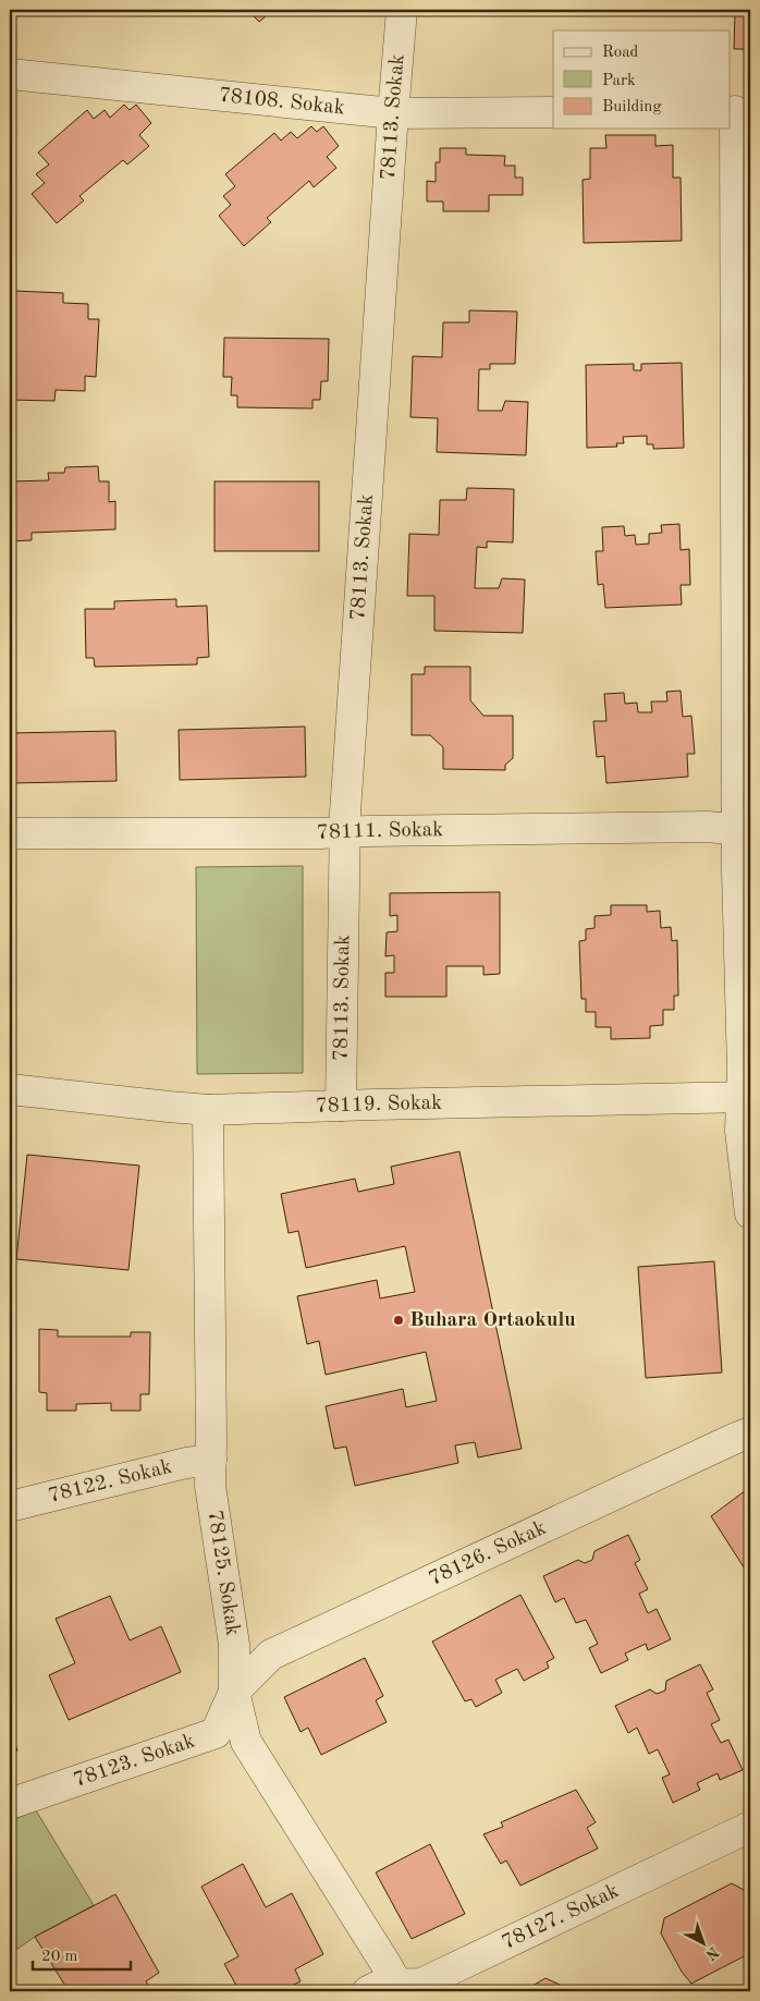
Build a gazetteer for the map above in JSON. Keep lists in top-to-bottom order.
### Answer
{
  "streets": {
    "street": [
      "78108. Sokak",
      "78113. Sokak",
      "78111. Sokak",
      "78119. Sokak",
      "78122. Sokak",
      "78126. Sokak",
      "78125. Sokak",
      "78123. Sokak",
      "78127. Sokak"
    ]
  },
  "crossings": [
    ["78108. Sokak", "78113. Sokak"],
    ["78113. Sokak", "78111. Sokak"],
    ["78113. Sokak", "78119. Sokak"],
    ["78119. Sokak", "78125. Sokak"],
    ["78122. Sokak", "78125. Sokak"],
    ["78126. Sokak", "78125. Sokak"],
    ["78126. Sokak", "78123. Sokak"],
    ["78125. Sokak", "78123. Sokak"],
    ["78125. Sokak", "78127. Sokak"]
  ],
  "places": ["Buhara Ortaokulu"],
  "legend": ["Road", "Park", "Building"],
  "scale_bar": "20 m",
  "north": "bottom right"
}
